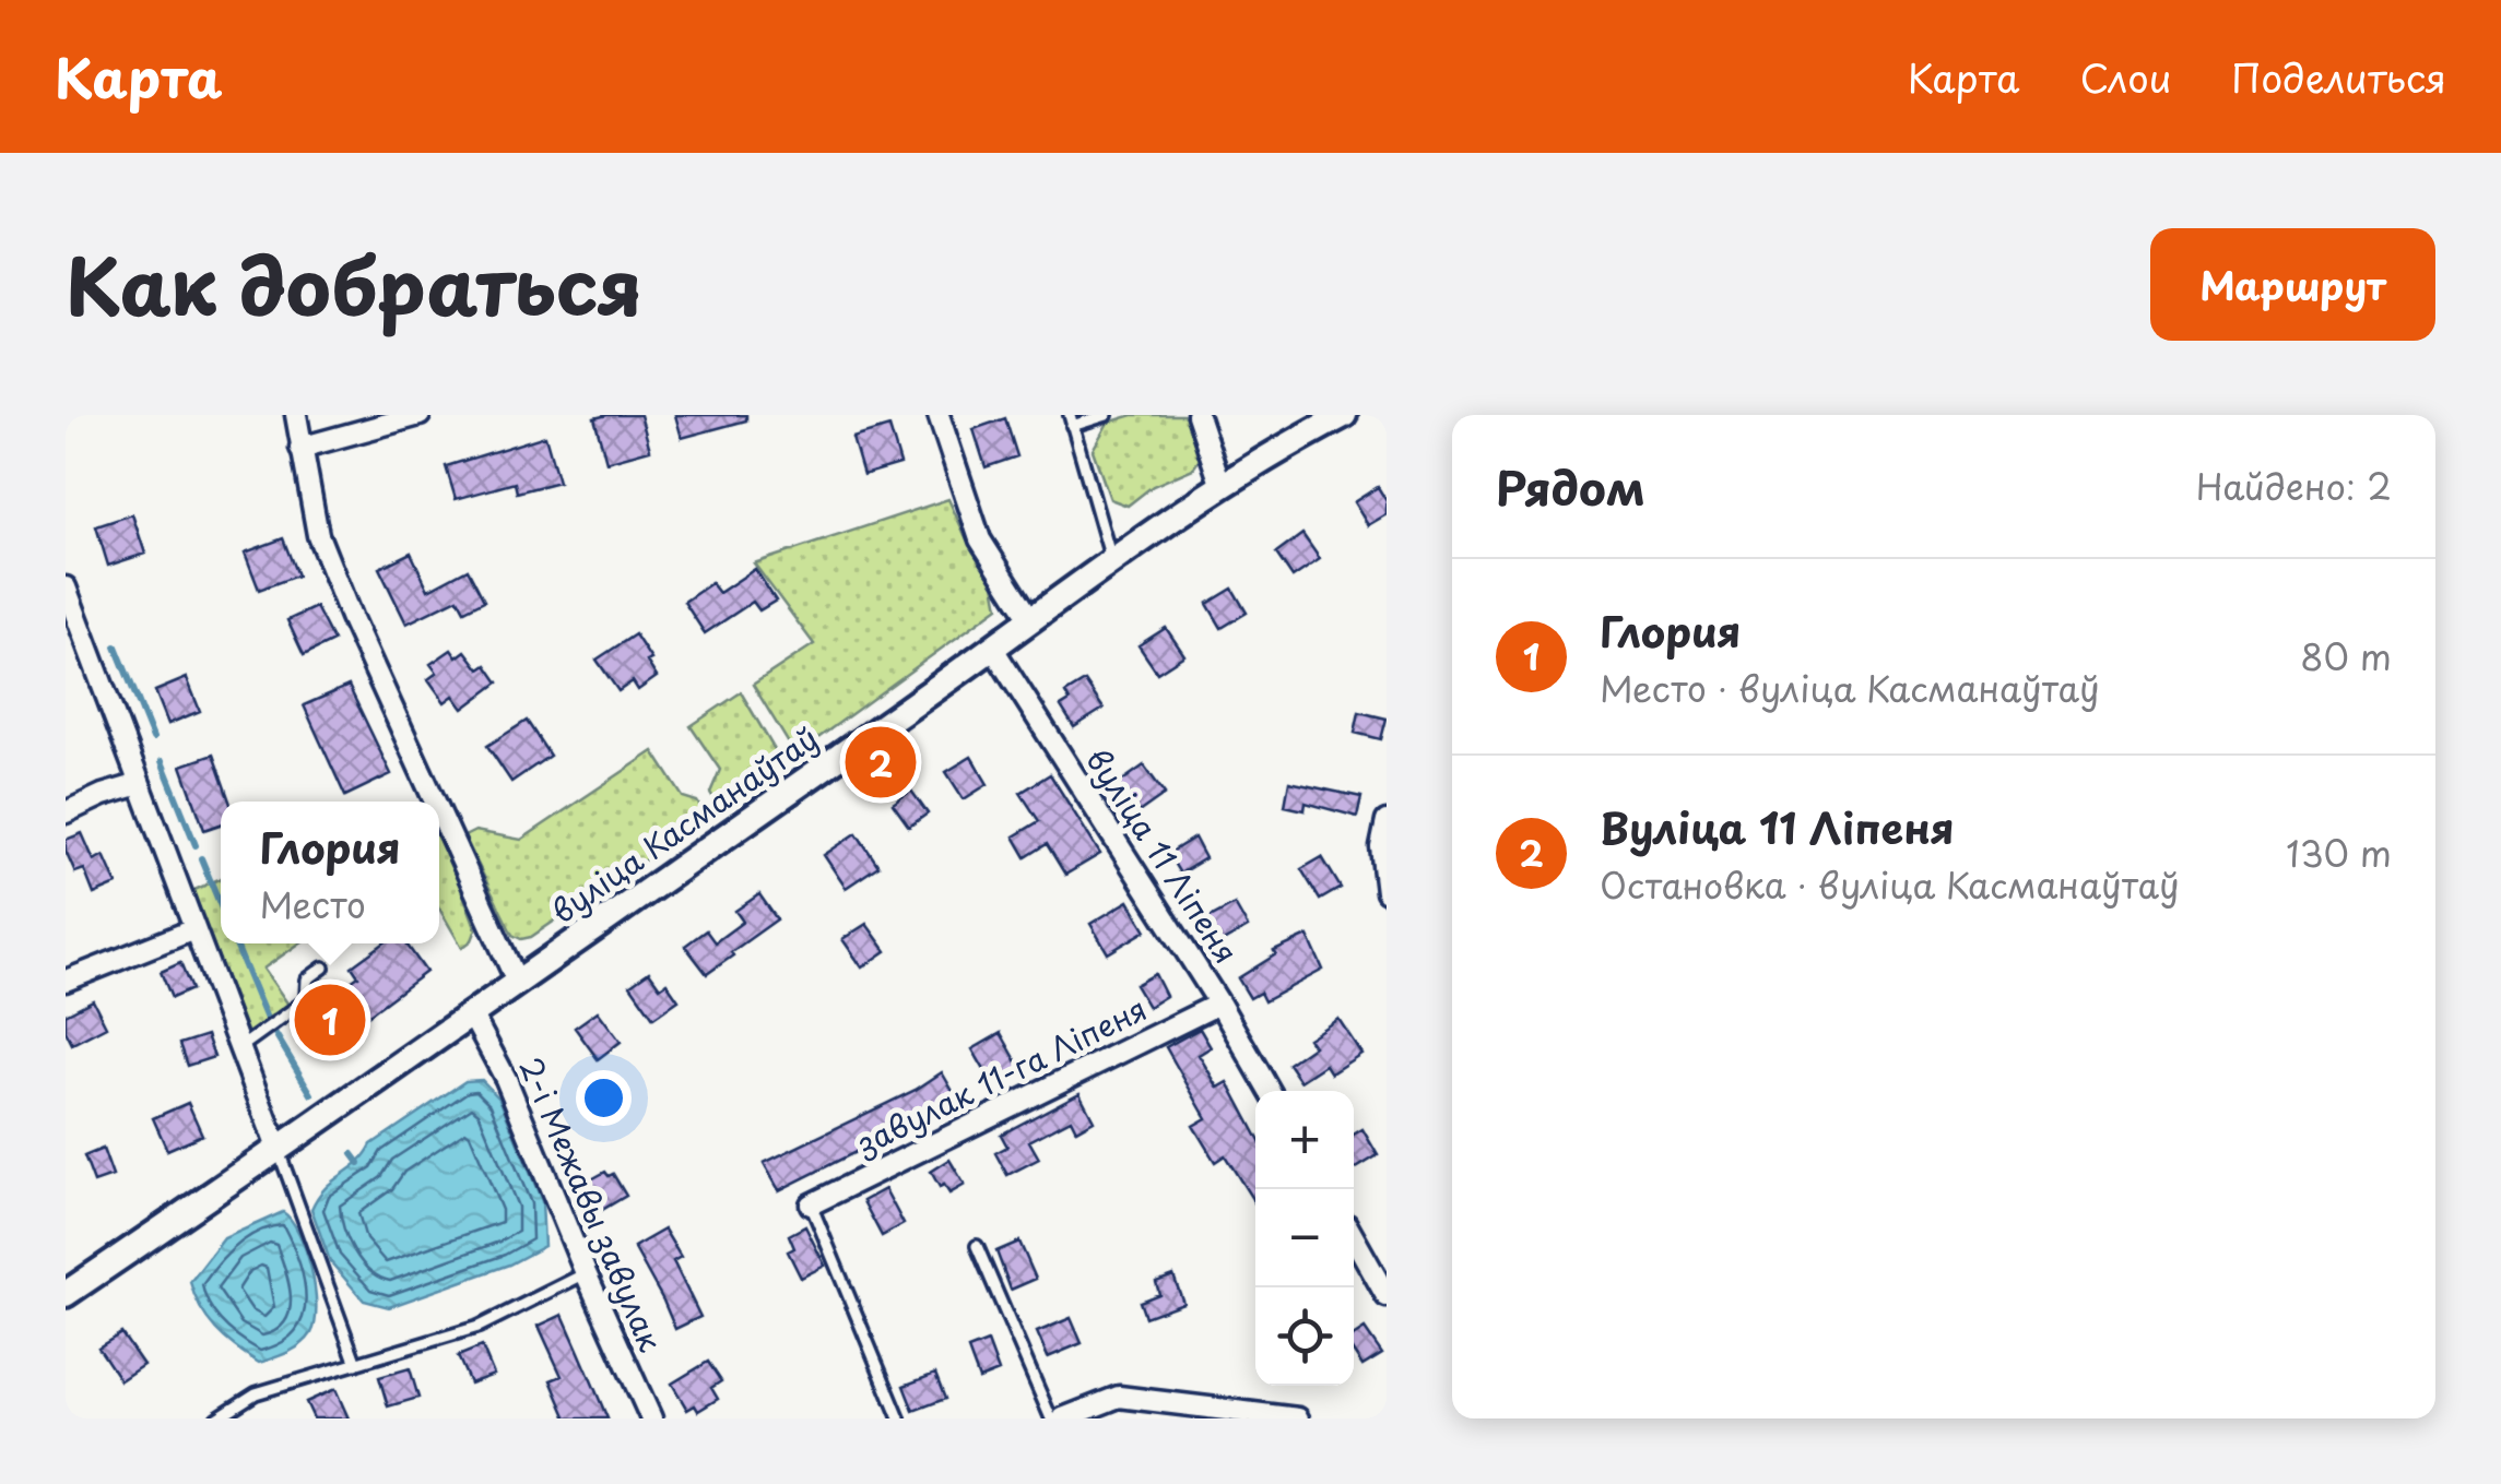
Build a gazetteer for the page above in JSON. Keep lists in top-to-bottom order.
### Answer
{
  "streets": {
    "main road": ["вуліца Касманаўтаў"],
    "street": ["вуліца 11 Ліпеня", "завулак 11-га Ліпеня", "2-і Межавы завулак"]
  },
  "crossings": [
    ["вуліца Касманаўтаў", "вуліца 11 Ліпеня"],
    ["вуліца Касманаўтаў", "2-і Межавы завулак"],
    ["вуліца 11 Ліпеня", "завулак 11-га Ліпеня"]
  ],
  "page": {
    "header": "Карта",
    "nav": ["Карта", "Слои", "Поделиться"],
    "title": "Как добраться",
    "buttons": "Маршрут",
    "heading": ["Рядом", "Найдено: 2"],
    "list": [
      {
        "mark": "1",
        "name": "Глория",
        "note": "Место · вуліца Касманаўтаў",
        "value": "80 m"
      },
      {
        "mark": "2",
        "name": "Вуліца 11 Ліпеня",
        "note": "Остановка · вуліца Касманаўтаў",
        "value": "130 m"
      }
    ],
    "pins": ["2", "1"],
    "popup": ["Глория", "Место"],
    "map_buttons": ["+", "−"]
  }
}
